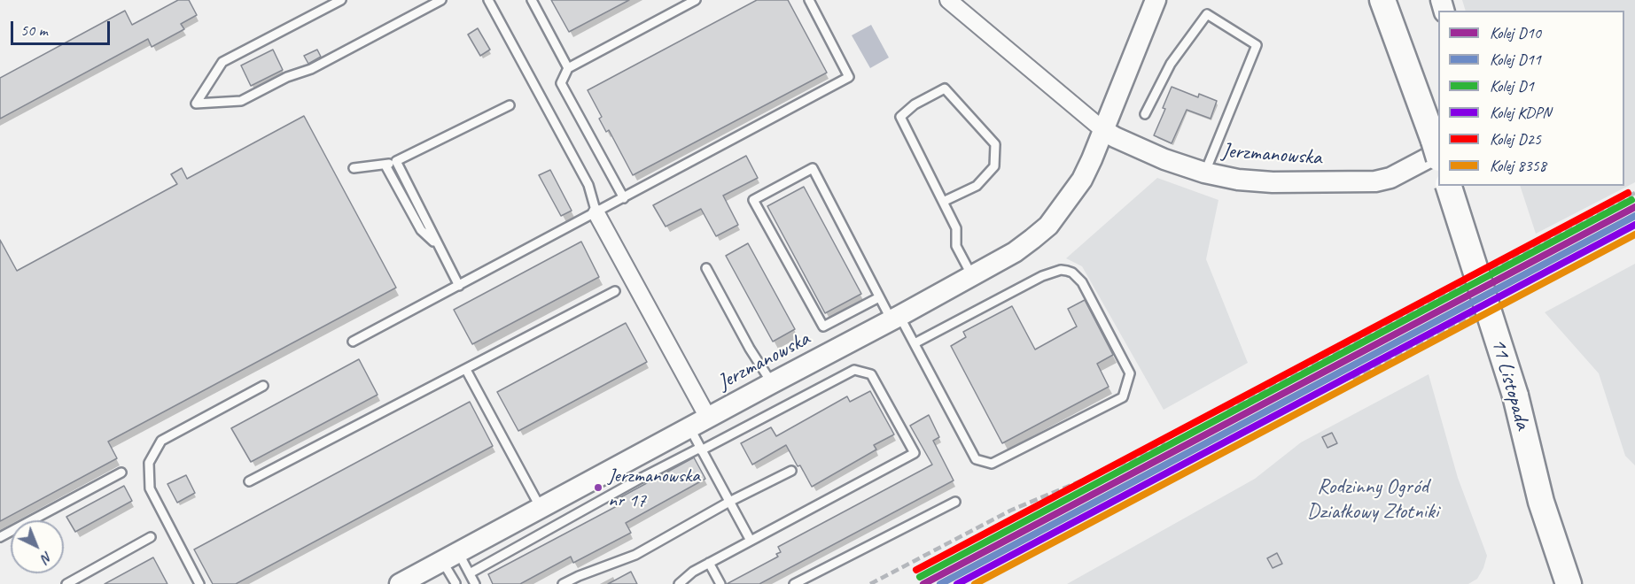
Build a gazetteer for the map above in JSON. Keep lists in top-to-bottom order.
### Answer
{
  "streets": {
    "main road": ["11 Listopada"],
    "street": ["Jerzmanowska"]
  },
  "parks": ["Rodzinny Ogród Działkowy Złotniki"],
  "places": ["Jerzmanowska nr 17"],
  "lines": [
    "rail line D25",
    "rail line D1",
    "rail line D10",
    "rail line D11",
    "rail line KDPN",
    "rail line 8358"
  ],
  "legend": [
    "Kolej D10",
    "Kolej D11",
    "Kolej D1",
    "Kolej KDPN",
    "Kolej D25",
    "Kolej 8358"
  ],
  "scale_bar": "50 m",
  "north": "bottom right"
}
